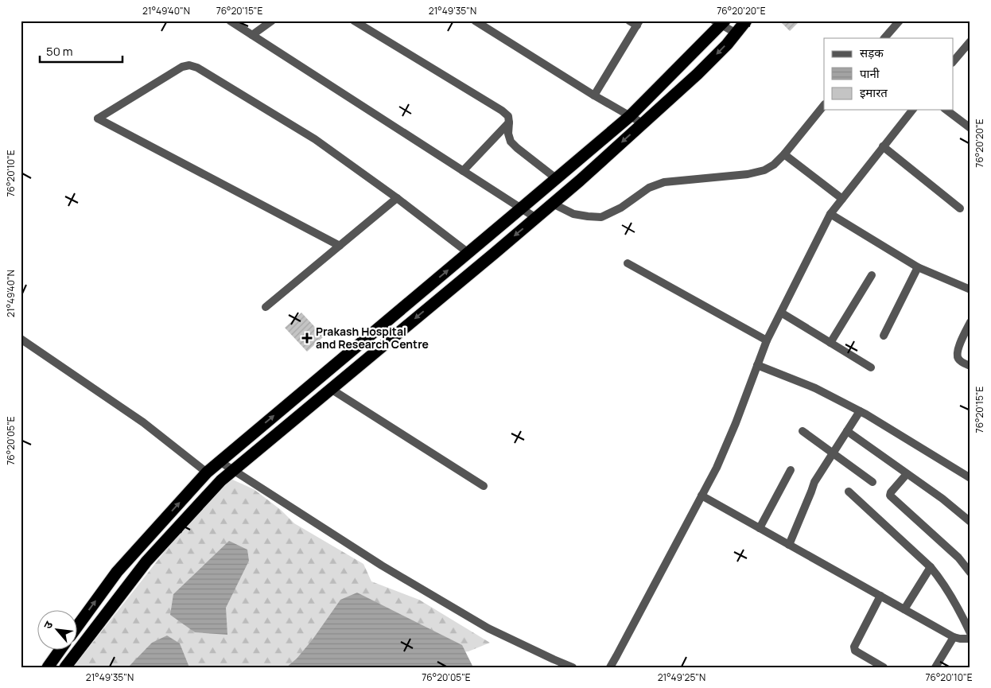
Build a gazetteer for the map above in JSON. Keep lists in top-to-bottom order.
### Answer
{
  "places": {
    "health": ["Prakash Hospital and Research Centre"]
  },
  "legend": ["सड़क", "पानी", "इमारत"],
  "scale_bar": "50 m",
  "north": "top left",
  "coordinates": [
    "21°49'40\"N",
    "76°20'15\"E",
    "21°49'35\"N",
    "76°20'20\"E",
    "76°20'10\"E",
    "76°20'05\"E",
    "21°49'25\"N"
  ]
}
